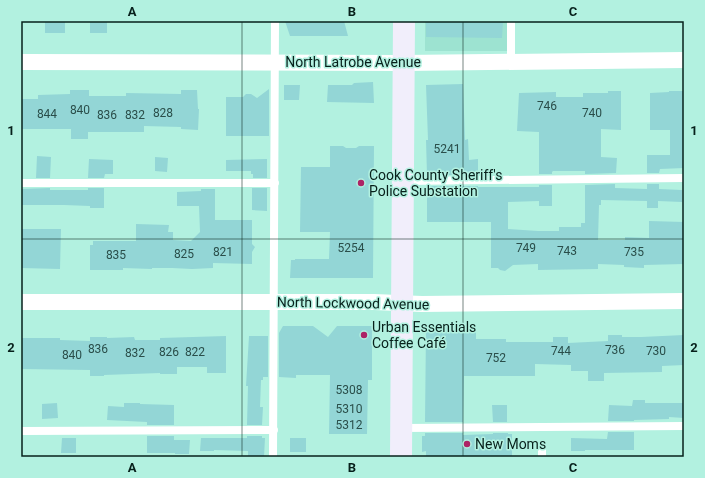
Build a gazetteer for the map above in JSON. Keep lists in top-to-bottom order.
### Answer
{
  "streets": {
    "street": ["North Latrobe Avenue", "North Lockwood Avenue"]
  },
  "places": ["Cook County Sheriff's Police Substation", "Urban Essentials Coffee Café", "New Moms"],
  "house_numbers": [
    "746",
    "840",
    "828",
    "740",
    "844",
    "836",
    "832",
    "5241",
    "5254",
    "749",
    "743",
    "821",
    "735",
    "825",
    "835",
    "836",
    "736",
    "744",
    "730",
    "826",
    "822",
    "832",
    "840",
    "752",
    "5308",
    "5310",
    "5312"
  ],
  "grid": {
    "columns": ["A", "B", "C"],
    "rows": ["1", "2"]
  }
}
